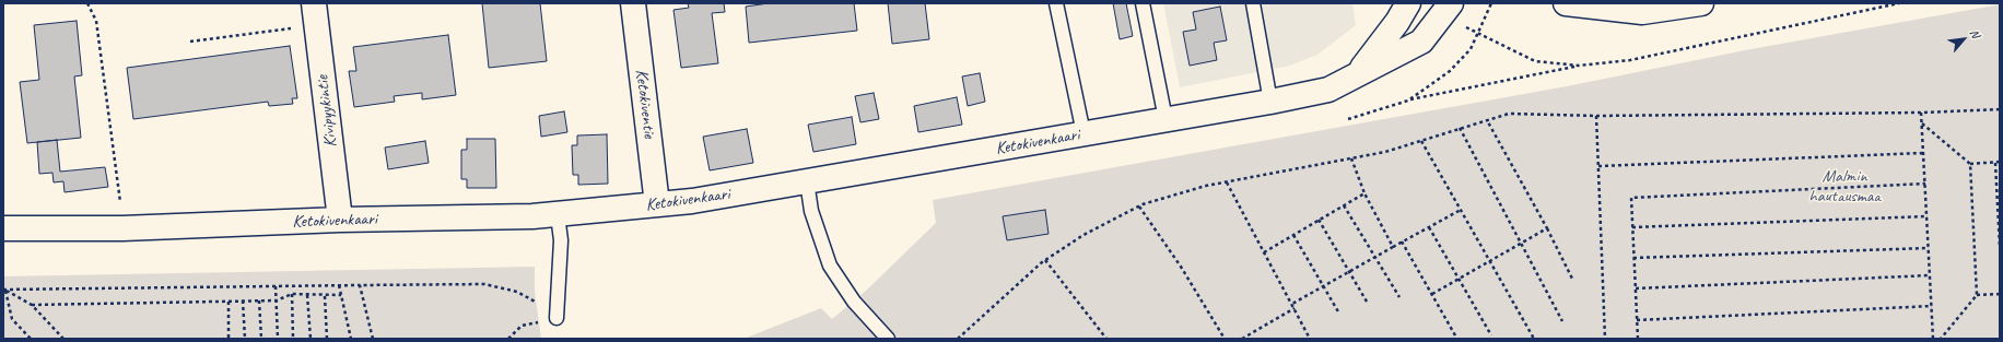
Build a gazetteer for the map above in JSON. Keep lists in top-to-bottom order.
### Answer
{
  "streets": {
    "street": ["Ketokiventie", "Kivipyykintie", "Ketokivenkaari"]
  },
  "crossings": [
    ["Ketokiventie", "Ketokivenkaari"],
    ["Kivipyykintie", "Ketokivenkaari"]
  ],
  "parks": ["Malmin hautausmaa"],
  "north": "top right"
}
